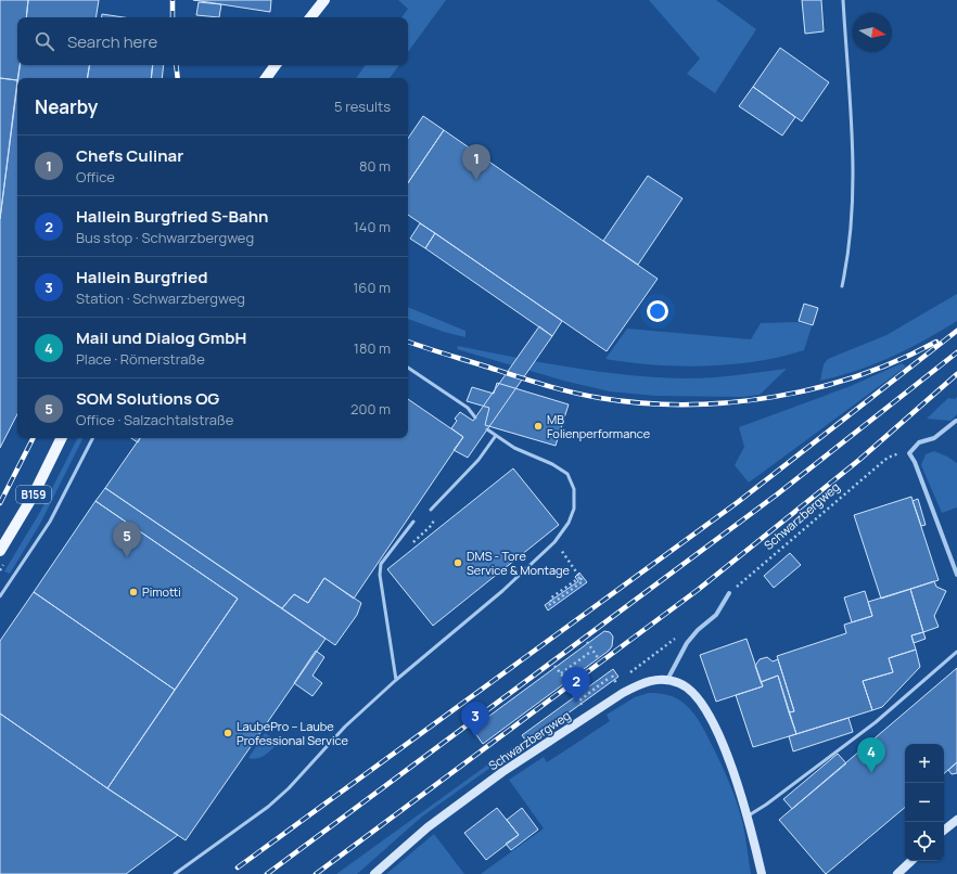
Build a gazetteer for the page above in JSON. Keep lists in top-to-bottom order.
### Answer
{
  "streets": {
    "main road": ["B159"],
    "street": ["Schwarzbergweg"]
  },
  "places": [
    "MB Folienperformance",
    "DMS - Tore Service & Montage",
    "Pimotti",
    "LaubePro – Laube Professional Service"
  ],
  "north": "right",
  "page": {
    "search": "Search here",
    "heading": ["Nearby", "5 results"],
    "list": [
      {
        "mark": "1",
        "name": "Chefs Culinar",
        "note": "Office",
        "value": "80 m"
      },
      {
        "mark": "2",
        "name": "Hallein Burgfried S-Bahn",
        "note": "Bus stop · Schwarzbergweg",
        "value": "140 m"
      },
      {
        "mark": "3",
        "name": "Hallein Burgfried",
        "note": "Station · Schwarzbergweg",
        "value": "160 m"
      },
      {
        "mark": "4",
        "name": "Mail und Dialog GmbH",
        "note": "Place · Römerstraße",
        "value": "180 m"
      },
      {
        "mark": "5",
        "name": "SOM Solutions OG",
        "note": "Office · Salzachtalstraße",
        "value": "200 m"
      }
    ],
    "pins": [
      "1",
      "5",
      "2",
      "3",
      "4"
    ],
    "map_buttons": ["+", "−"]
  }
}
